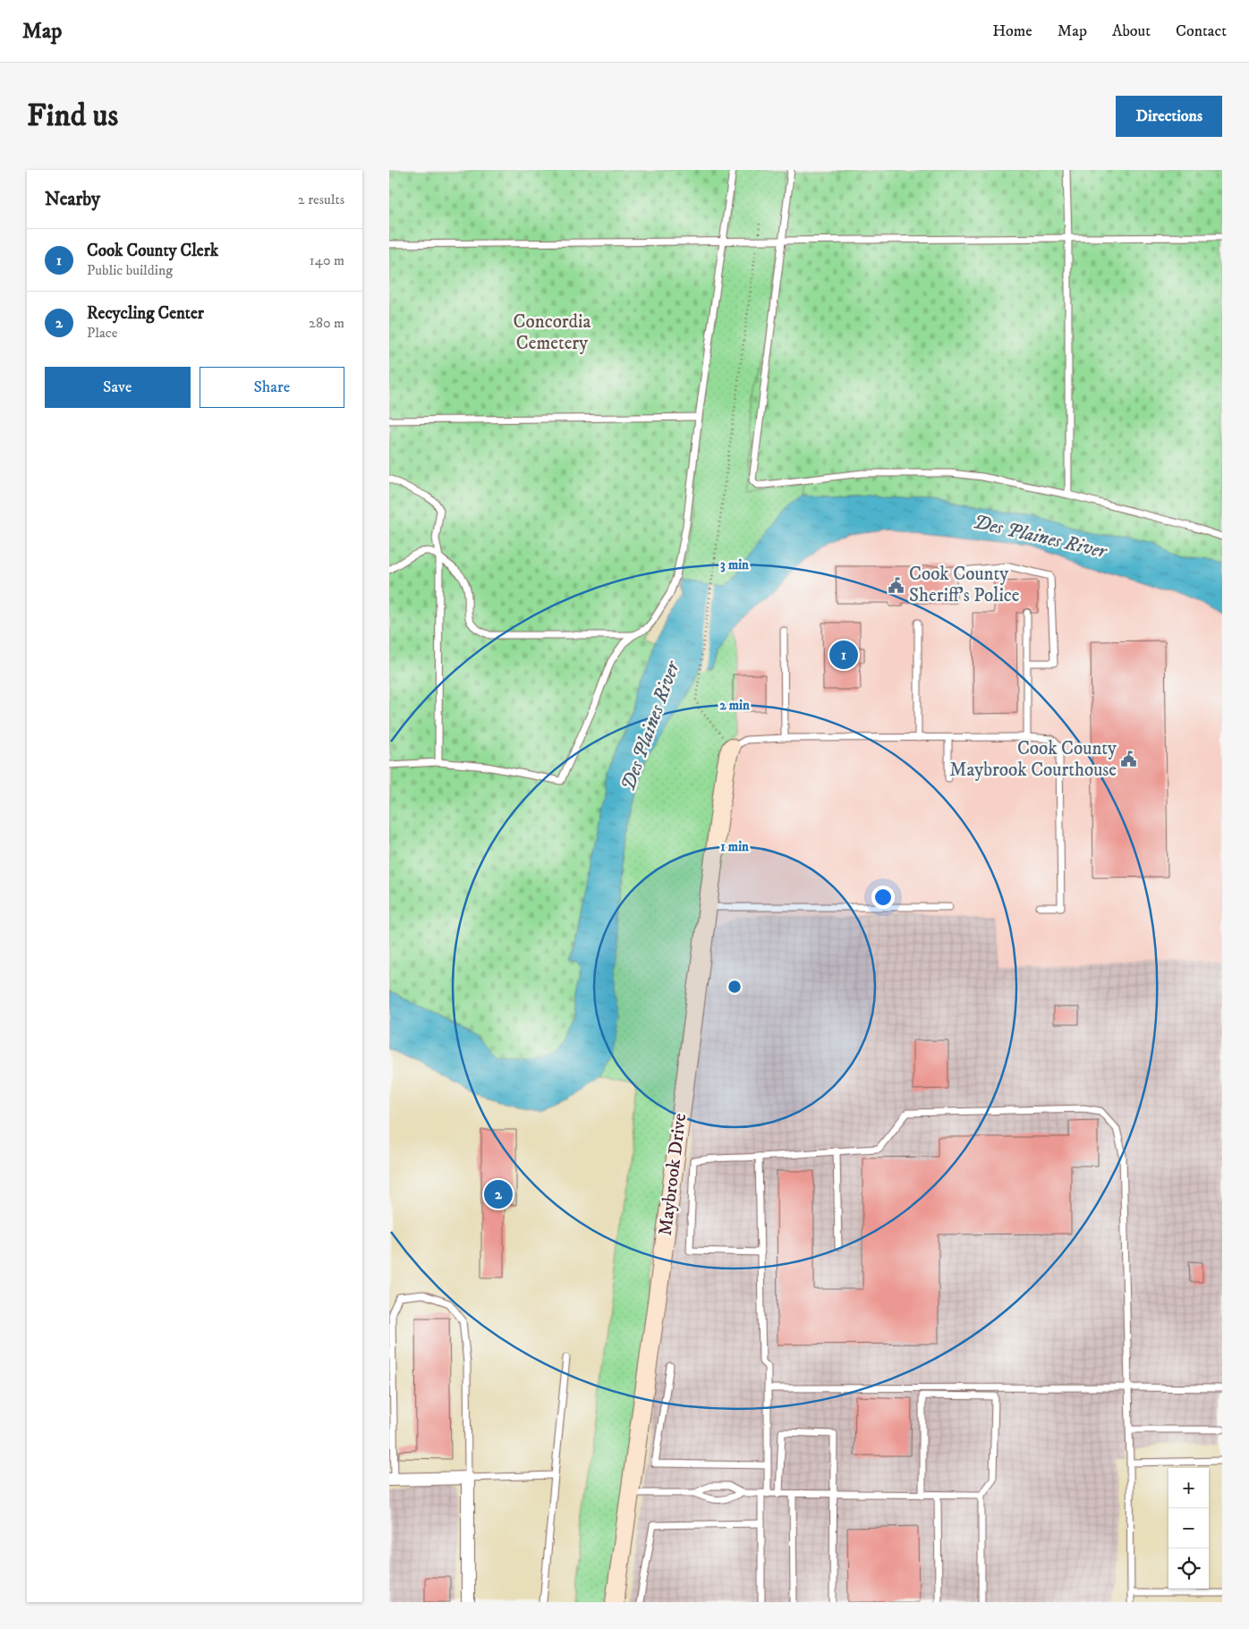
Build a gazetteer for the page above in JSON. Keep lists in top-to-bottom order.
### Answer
{
  "streets": {
    "street": ["Maybrook Drive"]
  },
  "water": ["Des Plaines River"],
  "parks": ["Concordia Cemetery"],
  "places": {
    "public building": ["Cook County Sheriff's Police", "Cook County Maybrook Courthouse"]
  },
  "page": {
    "header": "Map",
    "nav": [
      "Home",
      "Map",
      "About",
      "Contact"
    ],
    "buttons": [
      "Directions",
      ["Save", "Share"]
    ],
    "title": "Find us",
    "heading": ["Nearby", "2 results"],
    "list": [
      {
        "mark": "1",
        "name": "Cook County Clerk",
        "note": "Public building",
        "value": "140 m"
      },
      {
        "mark": "2",
        "name": "Recycling Center",
        "note": "Place",
        "value": "280 m"
      }
    ],
    "pins": ["1", "2"],
    "map_buttons": ["+", "−"]
  },
  "rings": ["3 min", "2 min", "1 min"]
}
